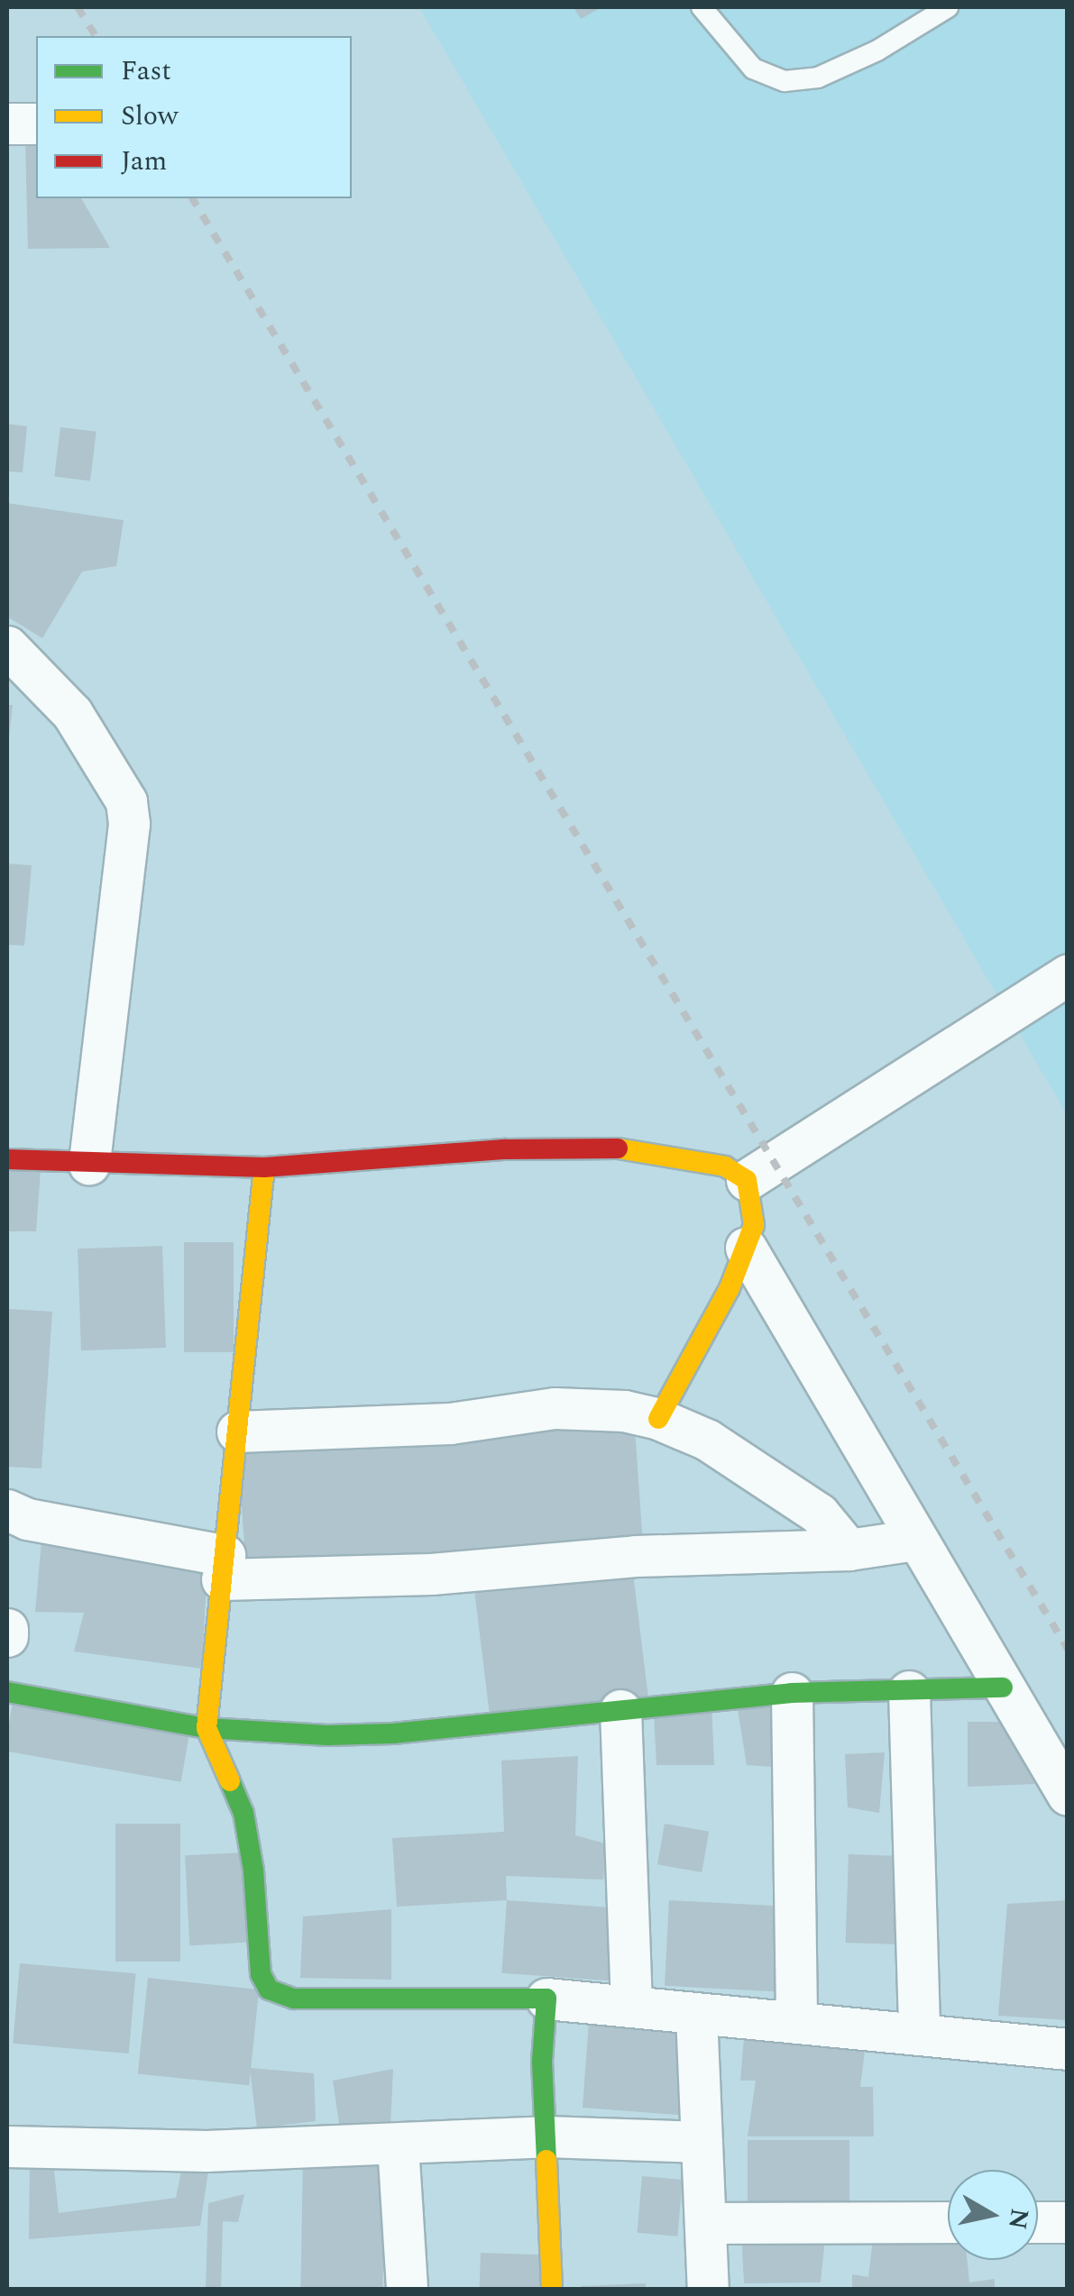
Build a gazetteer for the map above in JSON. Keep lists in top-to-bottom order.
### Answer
{
  "legend": ["Fast", "Slow", "Jam"],
  "north": "right"
}
